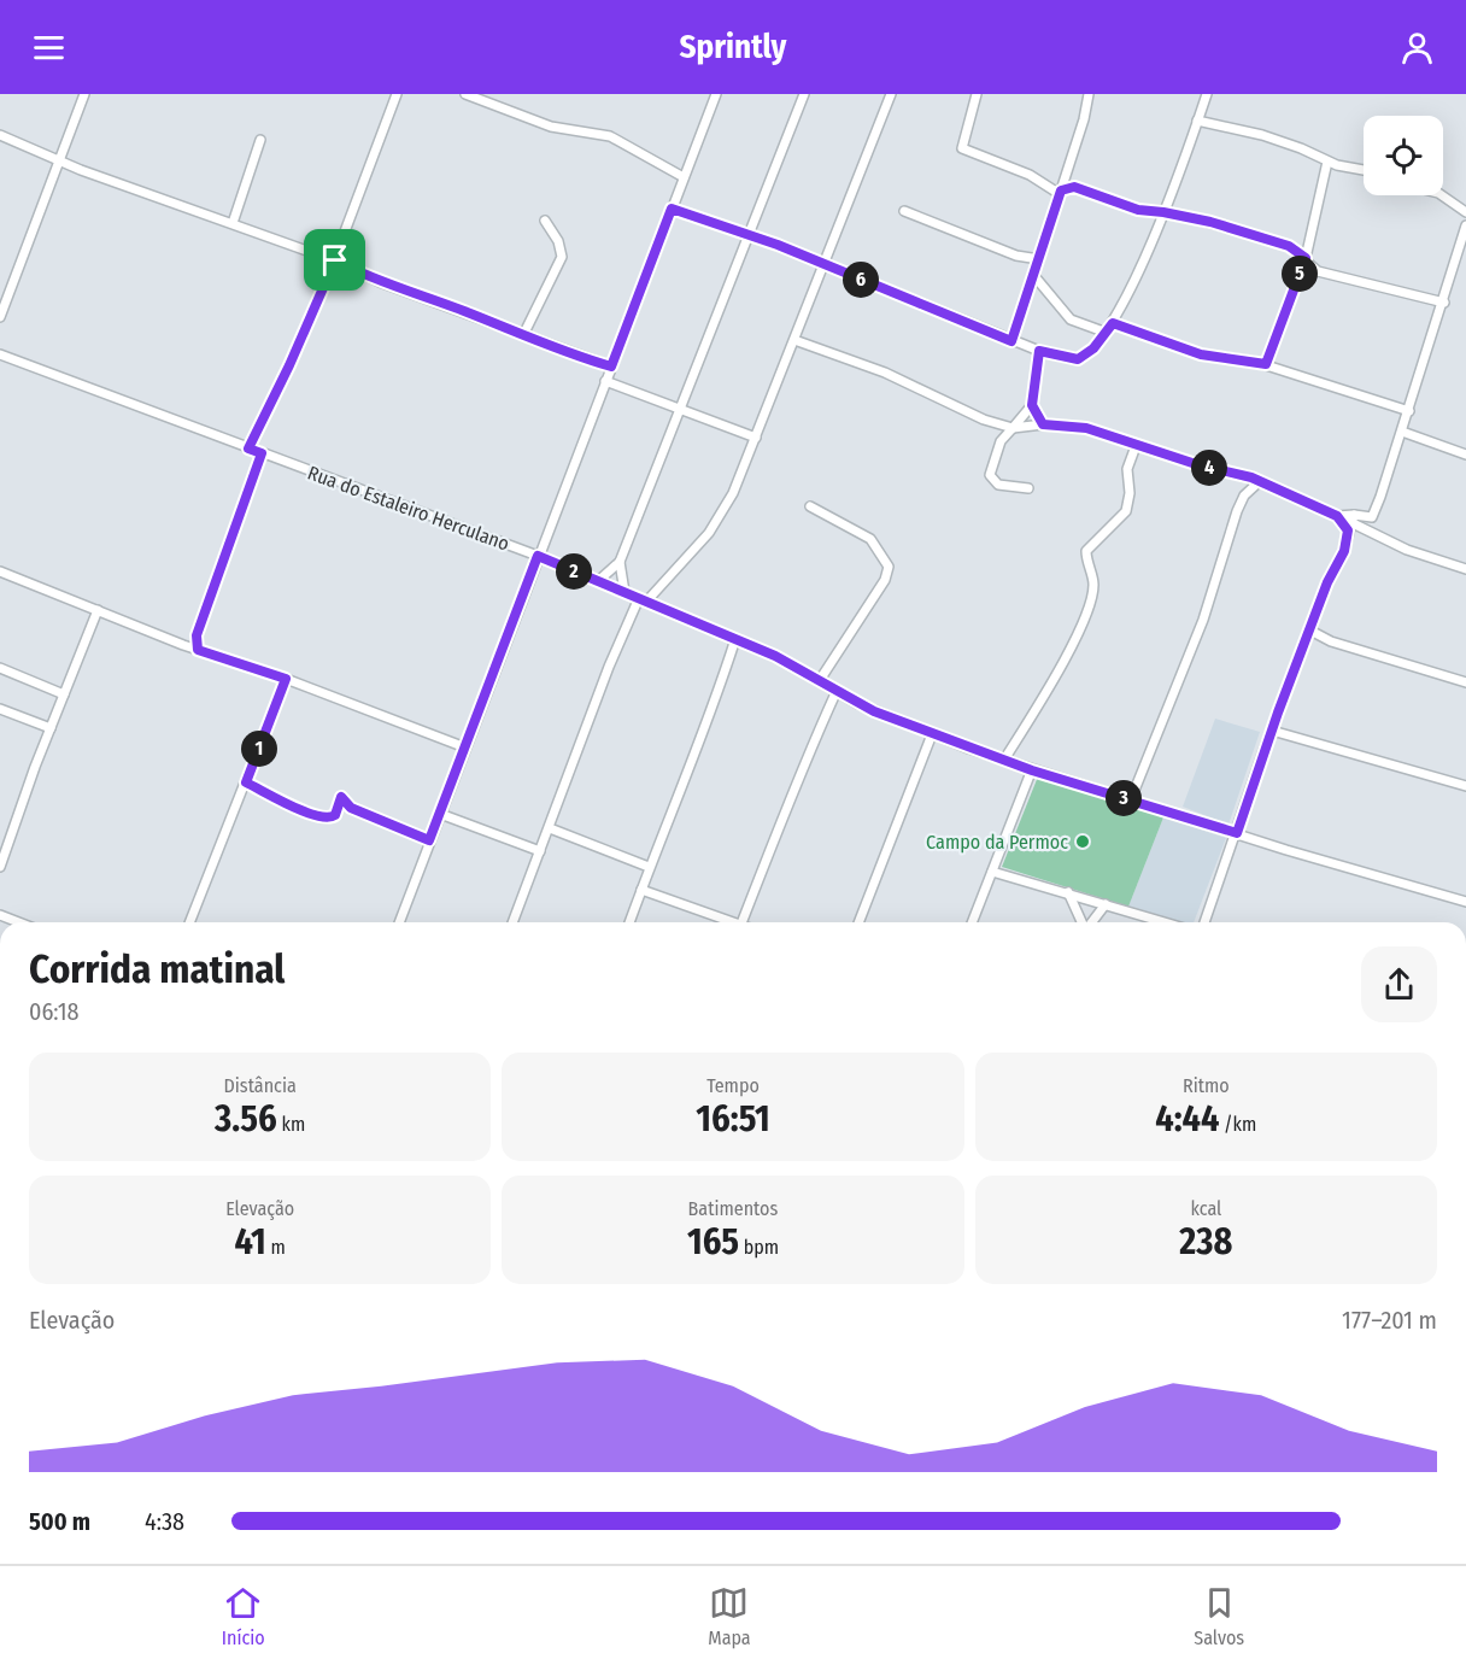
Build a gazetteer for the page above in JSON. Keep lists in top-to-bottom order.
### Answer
{
  "streets": {
    "street": ["Rua do Estaleiro Herculano"]
  },
  "places": ["Campo da Permoc"],
  "page": {
    "header": "Sprintly",
    "pins": [
      "5",
      "6",
      "4",
      "2",
      "1",
      "3"
    ],
    "heading": ["Corrida matinal", "06:18"],
    "stats": [
      ["Distância", "3.56 km"],
      ["Tempo", "16:51"],
      ["Ritmo", "4:44 /km"],
      ["Elevação", "41 m"],
      ["Batimentos", "165 bpm"],
      ["kcal", "238"]
    ],
    "chart": ["Elevação", "177–201 m"],
    "list": [
      {
        "name": "500 m",
        "note": "4:38"
      }
    ],
    "tabs": ["Início", "Mapa", "Salvos"]
  }
}
